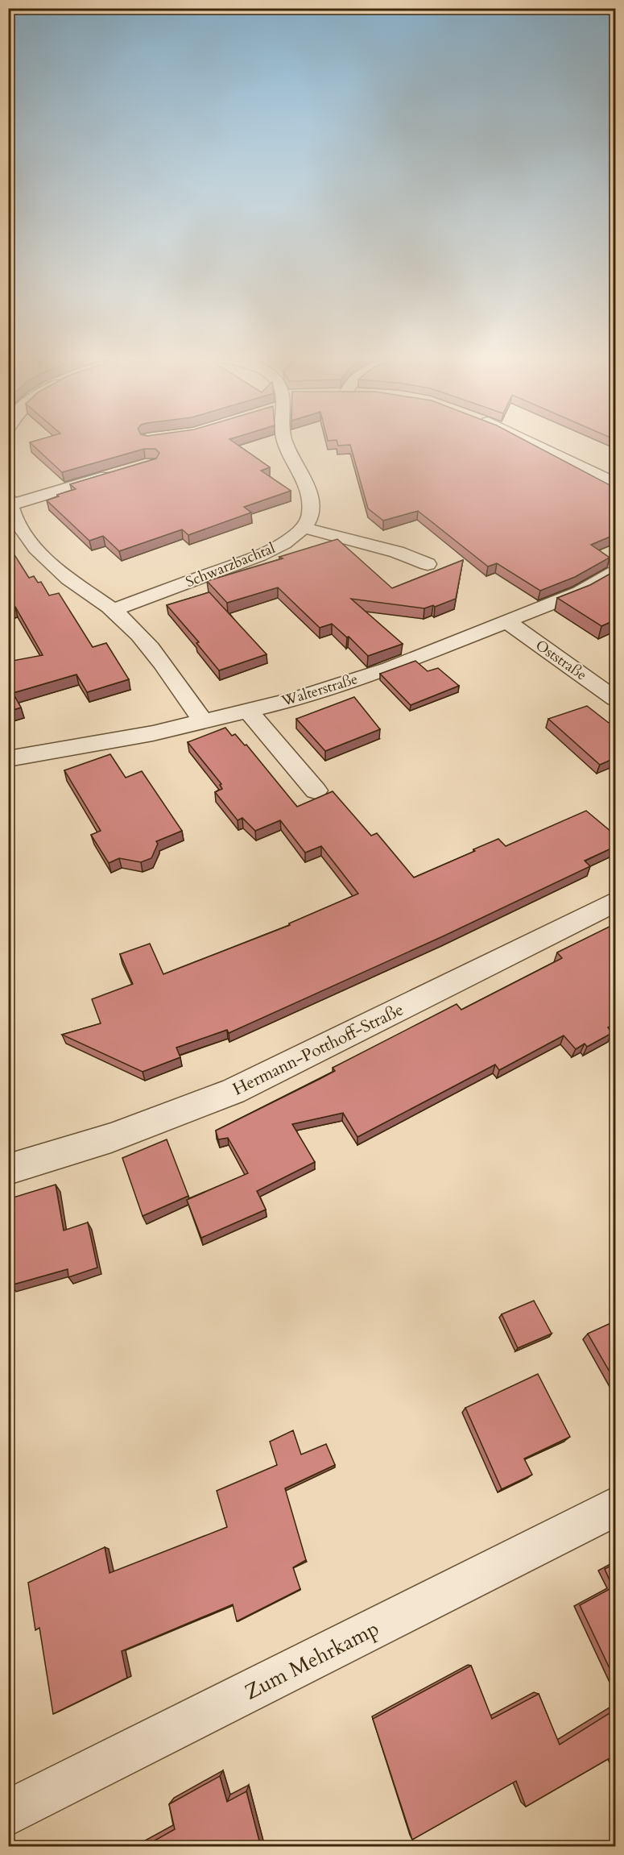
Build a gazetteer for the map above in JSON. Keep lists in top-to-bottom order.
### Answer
{
  "streets": {
    "street": [
      "Schwarzbachtal",
      "Oststraße",
      "Walterstraße",
      "Hermann-Potthoff-Straße",
      "Zum Mehrkamp"
    ]
  },
  "crossings": [
    ["Oststraße", "Walterstraße"]
  ]
}
